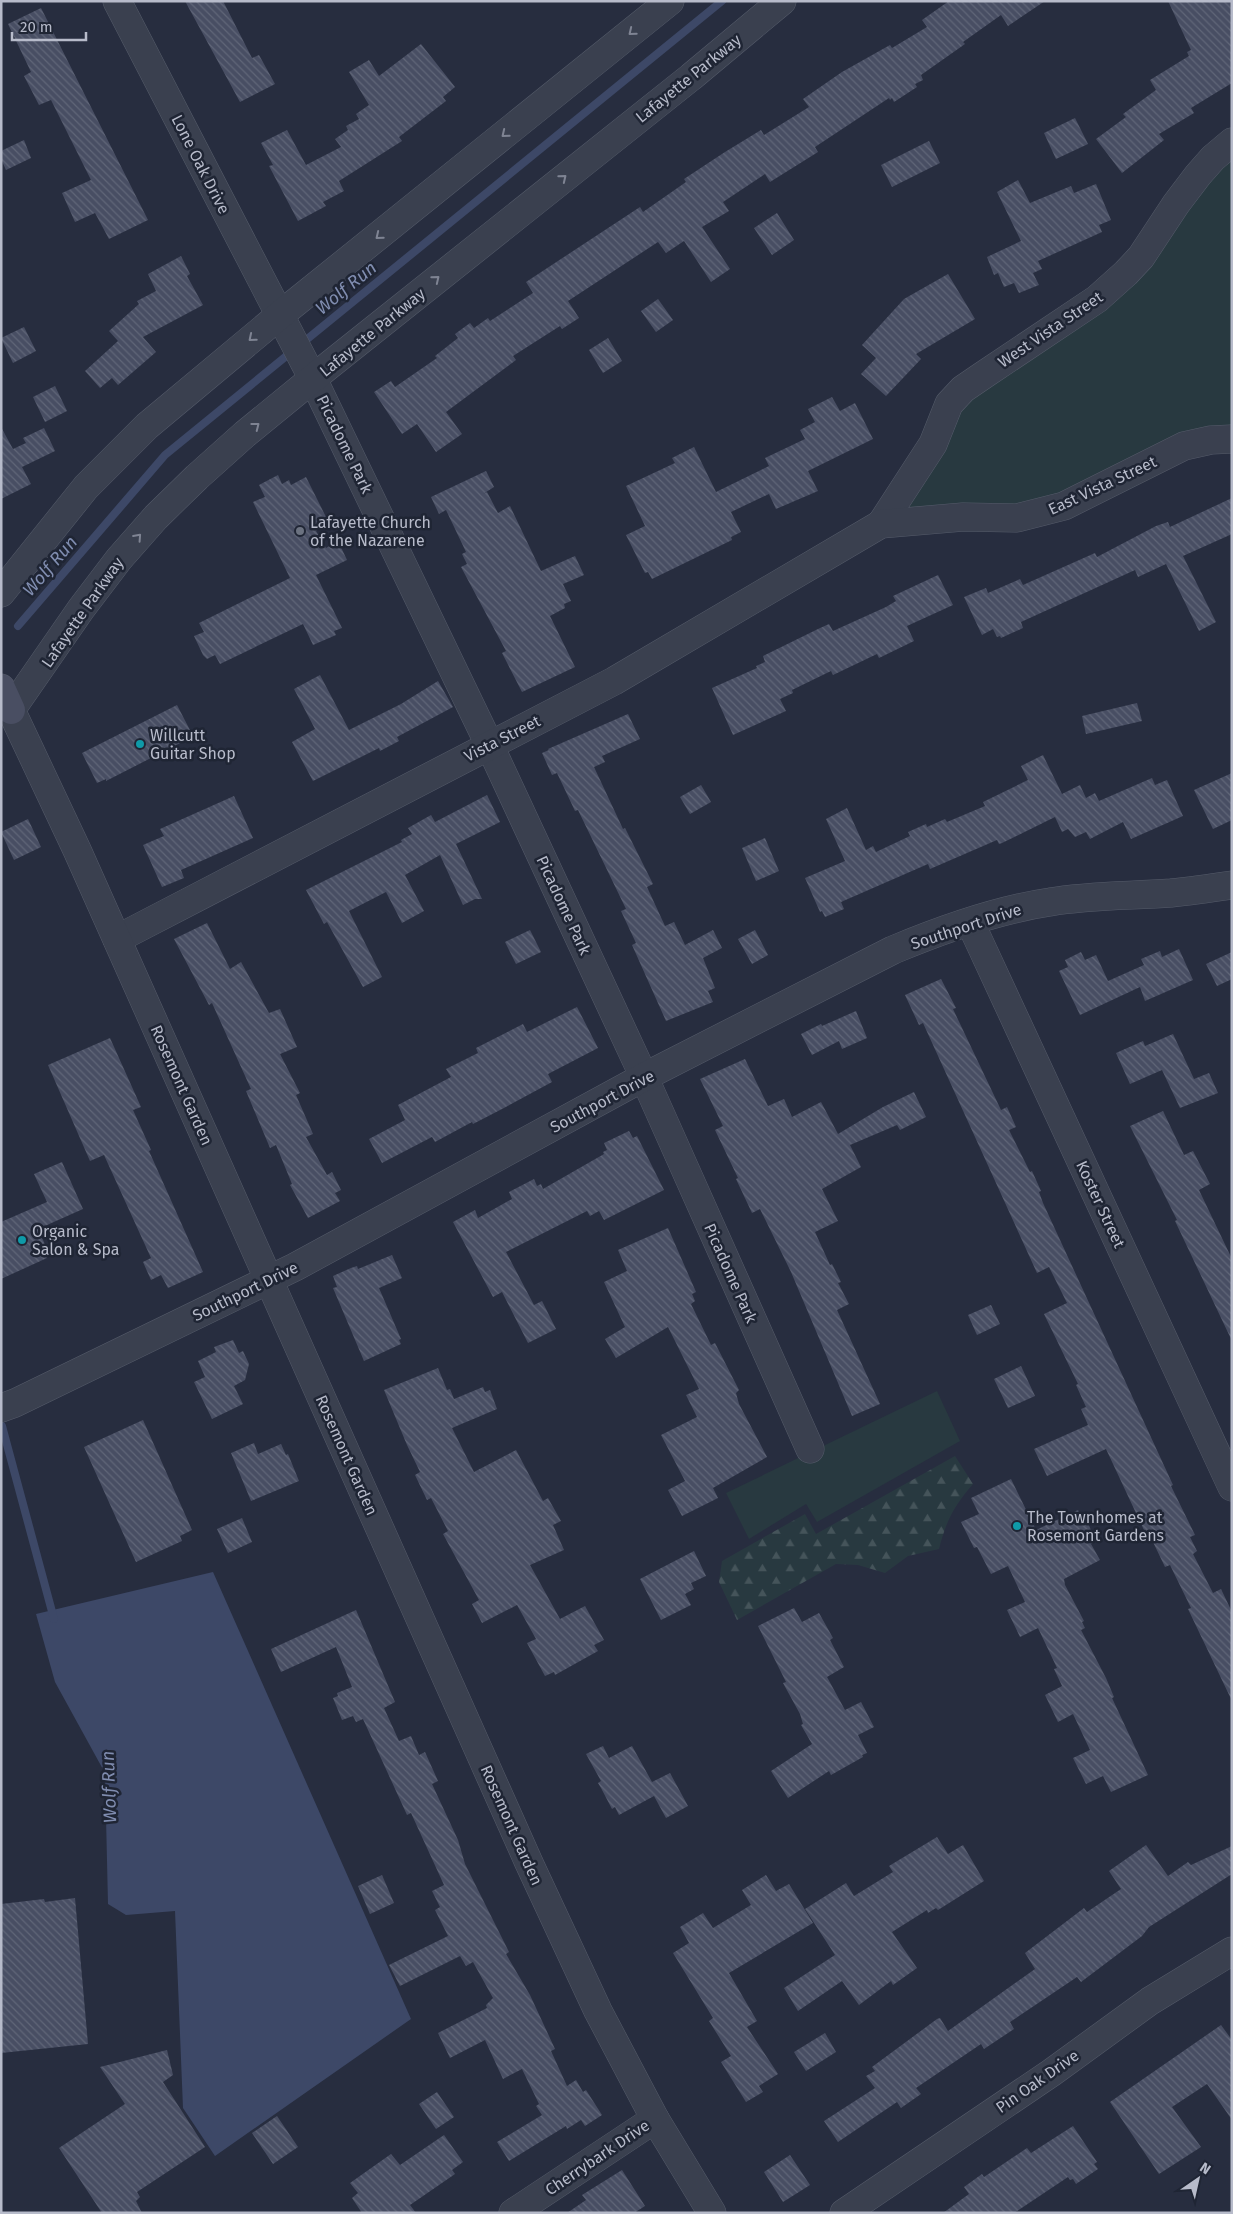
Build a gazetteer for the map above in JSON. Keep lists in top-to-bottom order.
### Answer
{
  "streets": {
    "street": [
      "Lafayette Parkway",
      "Lone Oak Drive",
      "West Vista Street",
      "Picadome Park",
      "East Vista Street",
      "Vista Street",
      "Southport Drive",
      "Rosemont Garden",
      "Koster Street",
      "Pin Oak Drive",
      "Cherrybark Drive"
    ]
  },
  "crossings": [
    ["Lafayette Parkway", "Lone Oak Drive"],
    ["Lafayette Parkway", "Picadome Park"],
    ["Lafayette Parkway", "Rosemont Garden"],
    ["Lone Oak Drive", "Picadome Park"],
    ["West Vista Street", "East Vista Street"],
    ["West Vista Street", "Vista Street"],
    ["Picadome Park", "Vista Street"],
    ["Picadome Park", "Southport Drive"],
    ["East Vista Street", "Vista Street"],
    ["Vista Street", "Rosemont Garden"],
    ["Southport Drive", "Rosemont Garden"],
    ["Southport Drive", "Koster Street"],
    ["Rosemont Garden", "Cherrybark Drive"]
  ],
  "water": ["Wolf Run"],
  "places": [
    "Lafayette Church of the Nazarene",
    "Willcutt Guitar Shop",
    "Organic Salon & Spa",
    "The Townhomes at Rosemont Gardens"
  ],
  "scale_bar": "20 m",
  "north": "top right"
}
